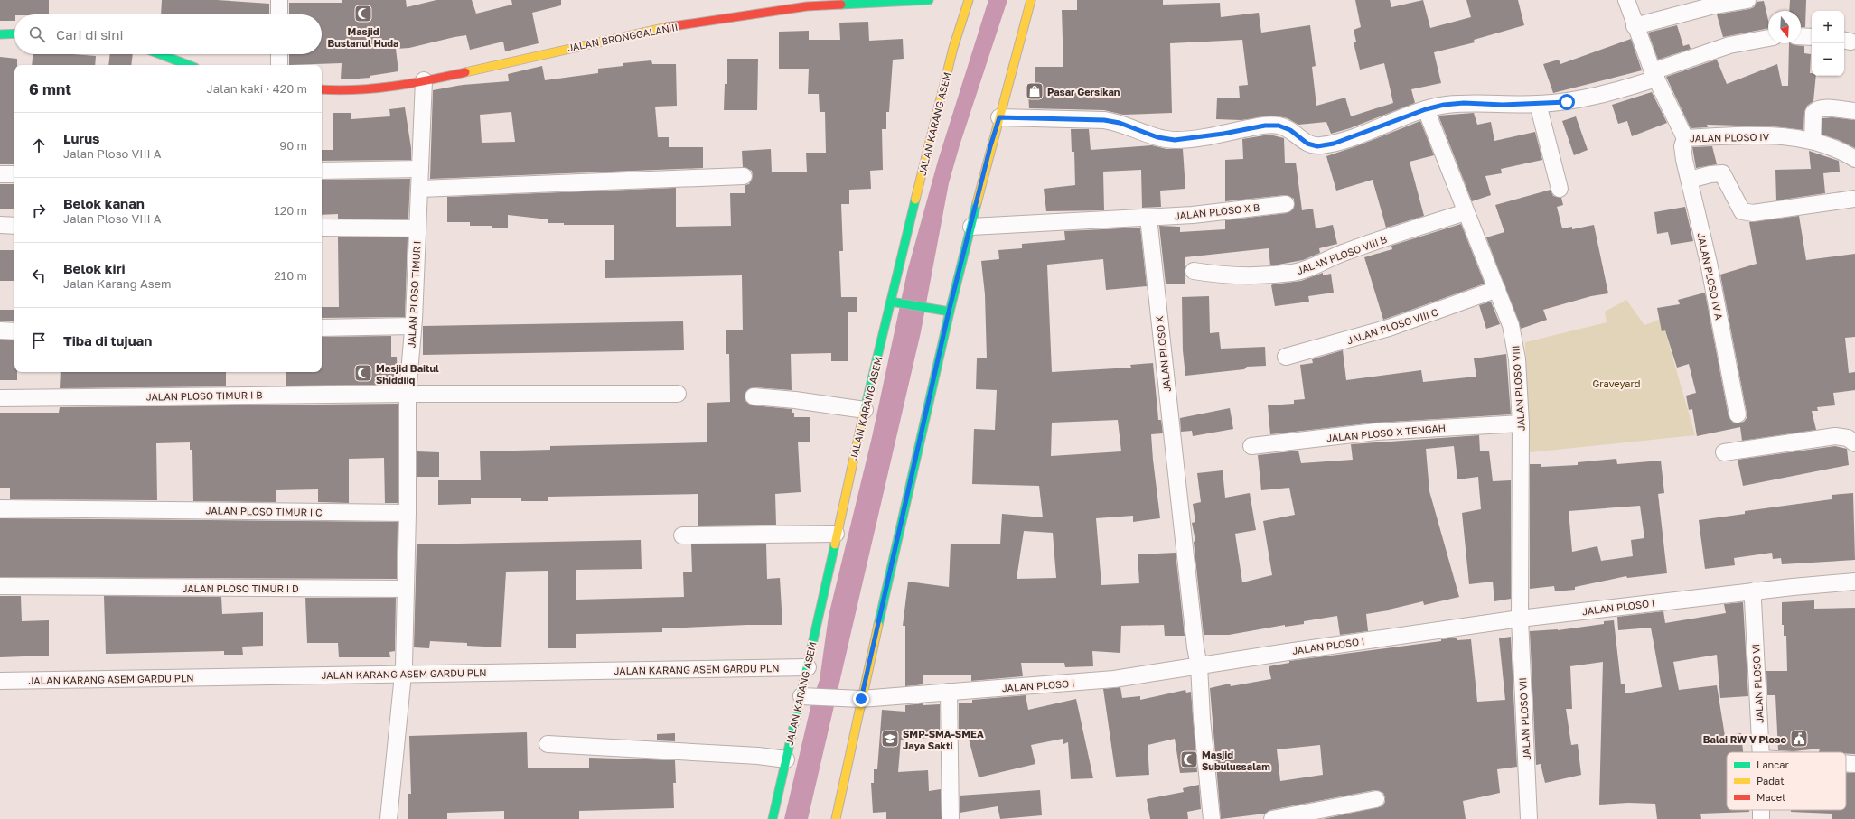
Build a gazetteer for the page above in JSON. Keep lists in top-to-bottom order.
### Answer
{
  "streets": {
    "main road": ["JALAN BRONGGALAN II", "JALAN KARANG ASEM"],
    "street": [
      "JALAN PLOSO IV",
      "JALAN PLOSO X B",
      "JALAN PLOSO VIII B",
      "JALAN PLOSO IV A",
      "JALAN PLOSO TIMUR I",
      "JALAN PLOSO VIII C",
      "JALAN PLOSO X",
      "JALAN PLOSO VIII",
      "JALAN PLOSO TIMUR I B",
      "JALAN PLOSO X TENGAH",
      "JALAN PLOSO TIMUR I C",
      "JALAN PLOSO TIMUR I D",
      "JALAN PLOSO I",
      "JALAN KARANG ASEM GARDU PLN",
      "JALAN PLOSO VI",
      "JALAN PLOSO VII"
    ]
  },
  "crossings": [
    ["JALAN KARANG ASEM", "JALAN PLOSO I"],
    ["JALAN KARANG ASEM", "JALAN KARANG ASEM GARDU PLN"],
    ["JALAN PLOSO IV", "JALAN PLOSO IV A"],
    ["JALAN PLOSO X B", "JALAN PLOSO X"],
    ["JALAN PLOSO VIII B", "JALAN PLOSO VIII"],
    ["JALAN PLOSO TIMUR I", "JALAN PLOSO TIMUR I B"],
    ["JALAN PLOSO VIII C", "JALAN PLOSO VIII"],
    ["JALAN PLOSO X", "JALAN PLOSO I"],
    ["JALAN PLOSO VIII", "JALAN PLOSO X TENGAH"],
    ["JALAN PLOSO VIII", "JALAN PLOSO I"],
    ["JALAN PLOSO VIII", "JALAN PLOSO VII"],
    ["JALAN PLOSO I", "JALAN PLOSO VI"],
    ["JALAN PLOSO I", "JALAN PLOSO VII"]
  ],
  "parks": ["Graveyard"],
  "places": {
    "mosque": ["Masjid Bustanul Huda", "Masjid Baitul Shiddiiq", "Masjid Subulussalam"],
    "shop": ["Pasar Gersikan"],
    "school or university": ["SMP-SMA-SMEA Jaya Sakti"],
    "public building": ["Balai RW V Ploso"]
  },
  "legend": ["Lancar", "Padat", "Macet"],
  "north": "bottom",
  "page": {
    "map_buttons": ["+", "−"],
    "search": "Cari di sini",
    "heading": ["6 mnt", "Jalan kaki · 420 m"],
    "list": [
      ["Lurus", "Jalan Ploso VIII A", "90 m"],
      ["Belok kanan", "Jalan Ploso VIII A", "120 m"],
      ["Belok kiri", "Jalan Karang Asem", "210 m"],
      "Tiba di tujuan"
    ]
  }
}
